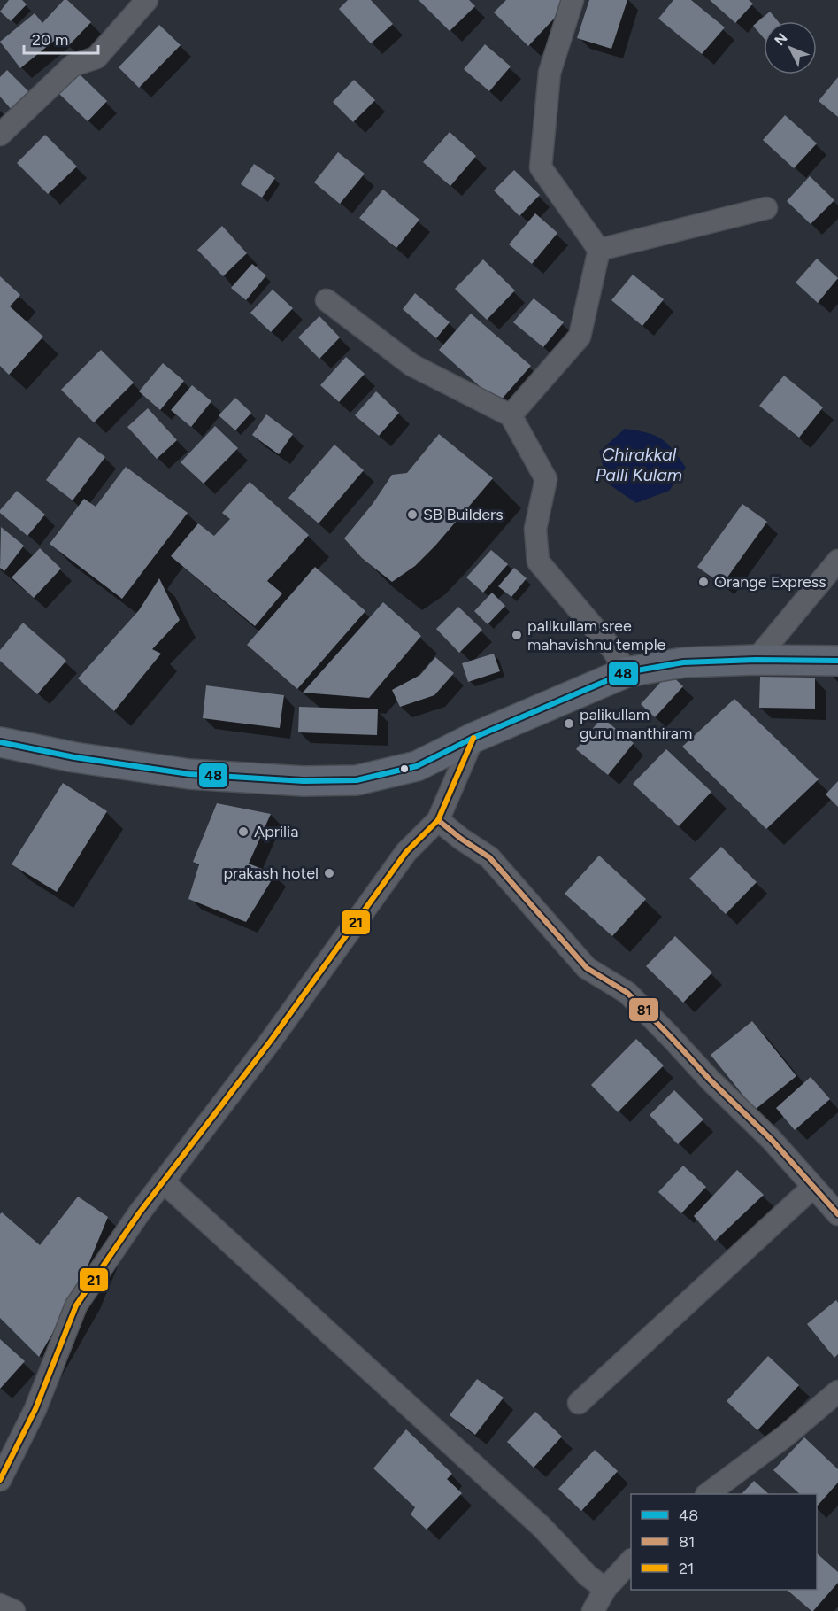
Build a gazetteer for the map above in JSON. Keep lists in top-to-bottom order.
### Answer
{
  "water": ["Chirakkal Palli Kulam"],
  "places": [
    "SB Builders",
    "Orange Express",
    "palikullam sree mahavishnu temple",
    "palikullam guru manthiram",
    "Aprilia",
    "prakash hotel"
  ],
  "lines": ["transit line 48", "transit line 21", "transit line 81"],
  "legend": ["48", "81", "21"],
  "scale_bar": "20 m",
  "north": "top left"
}
